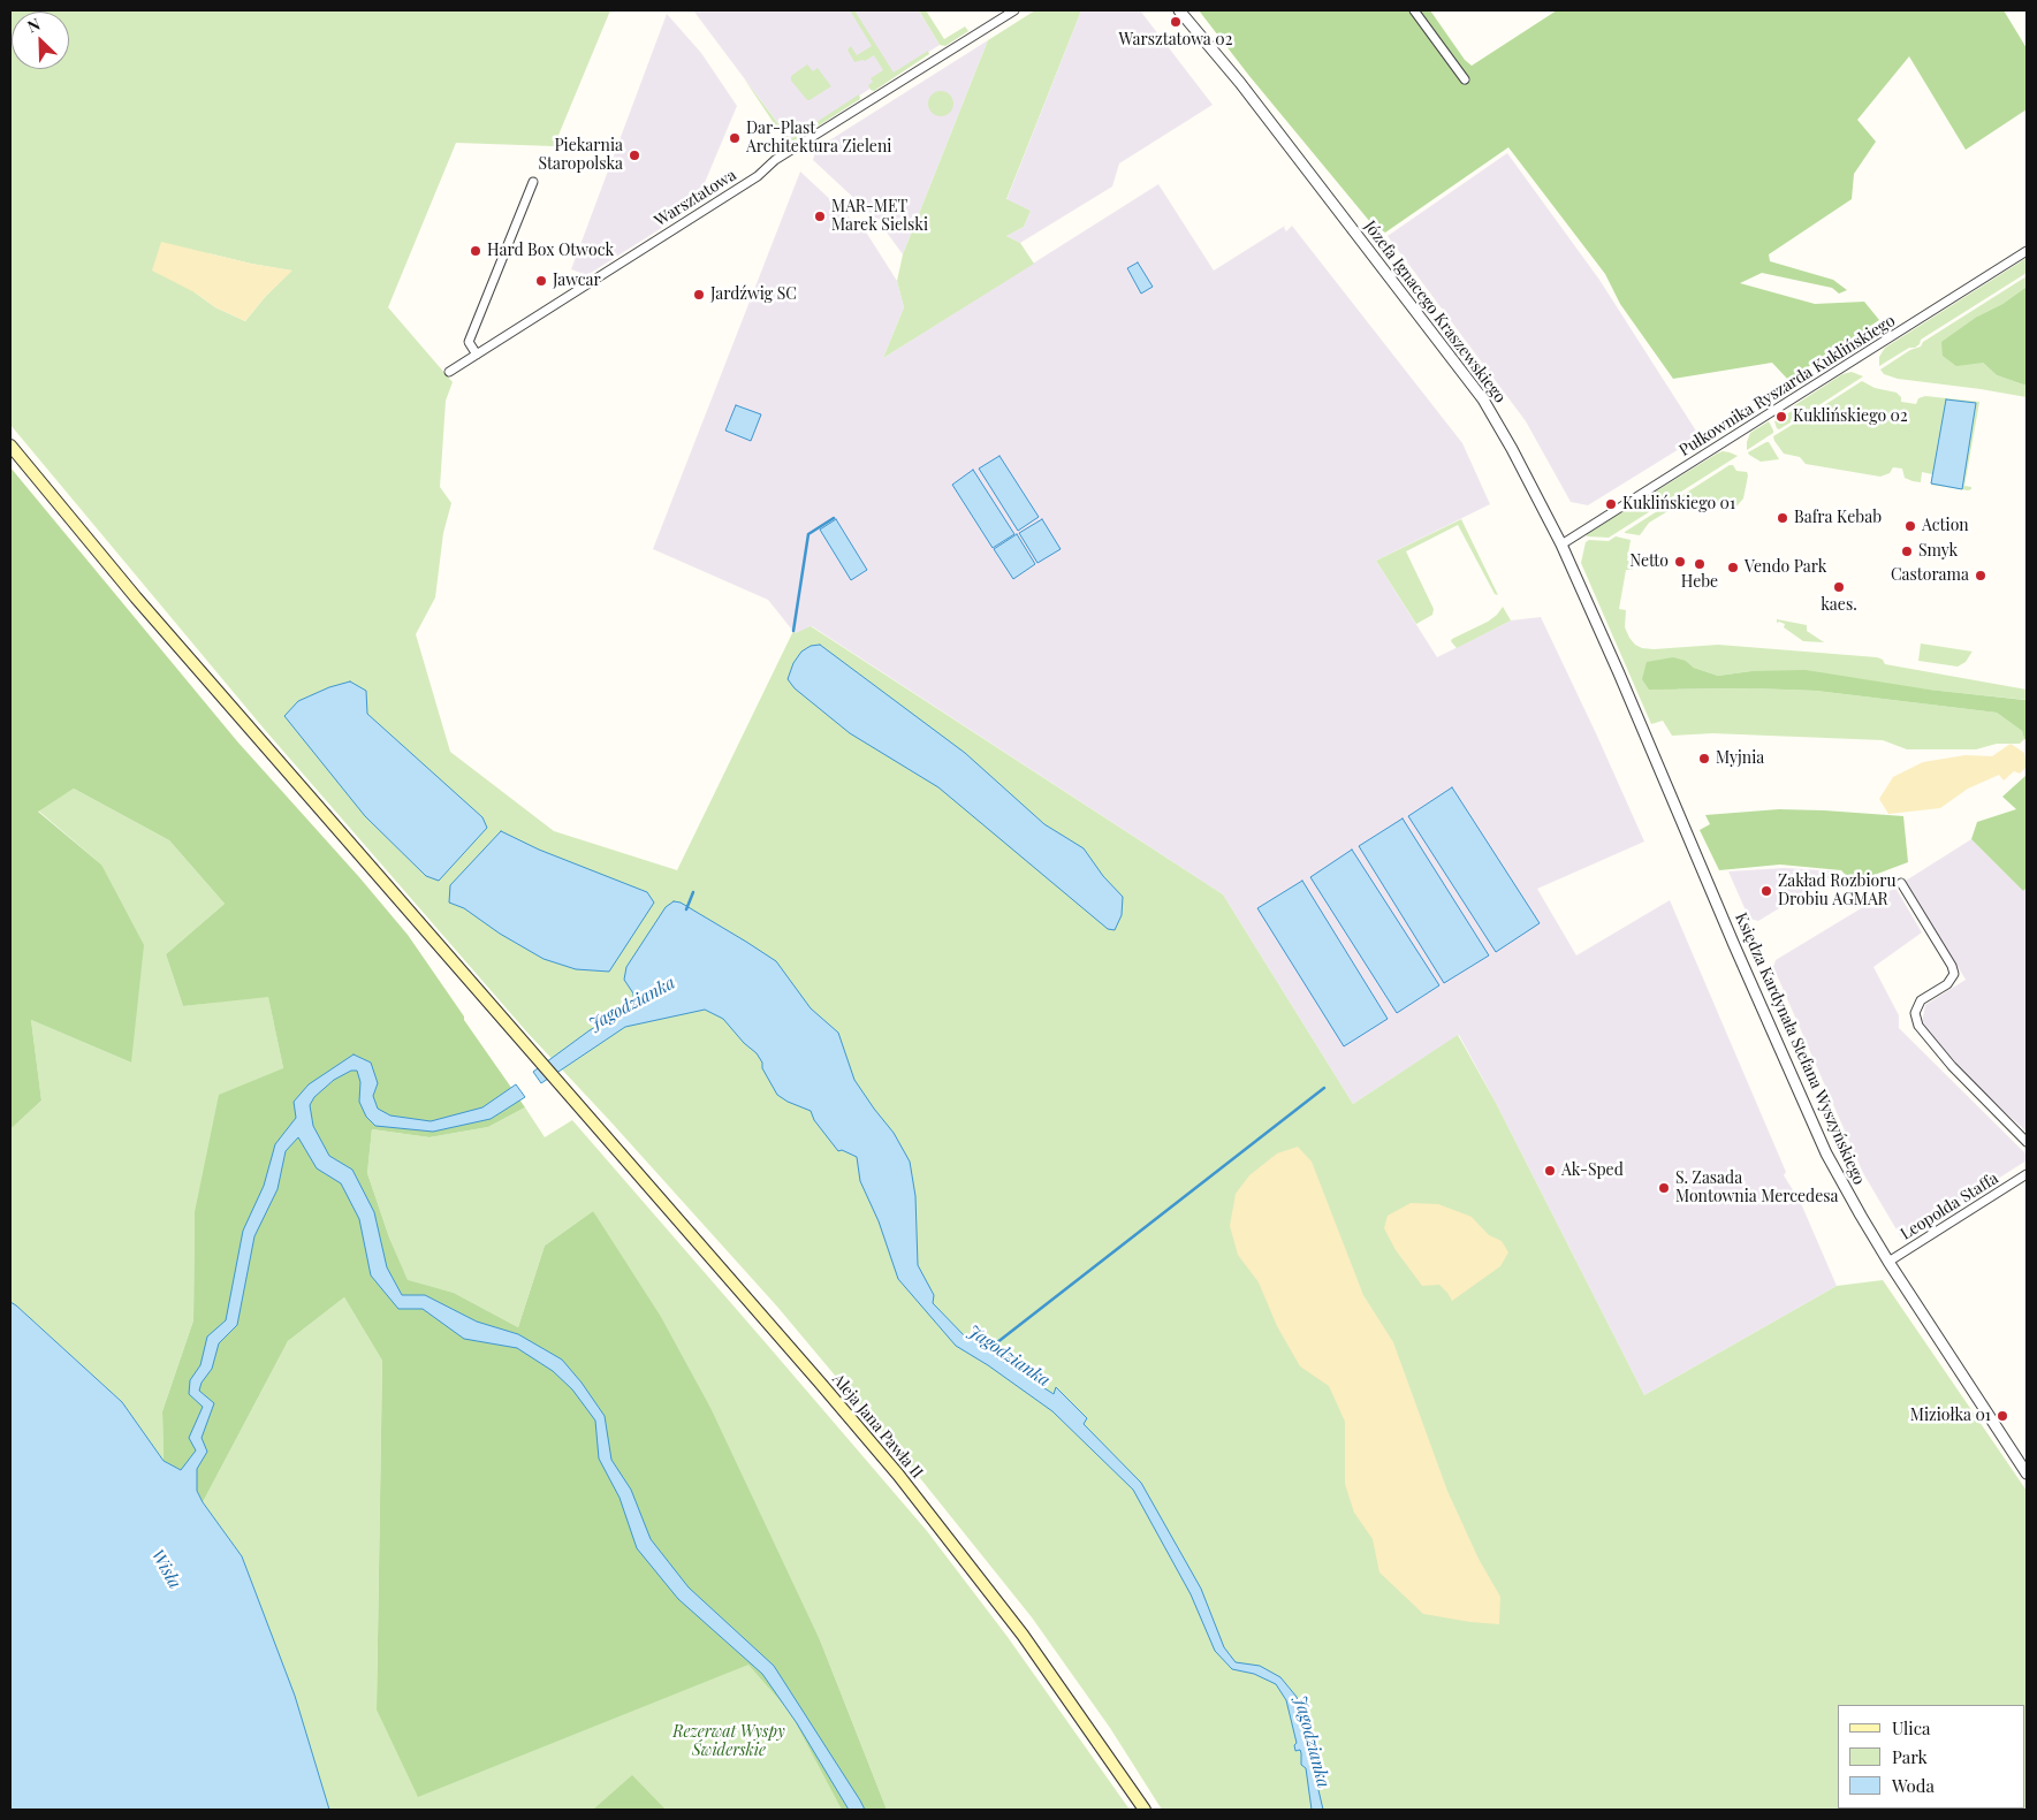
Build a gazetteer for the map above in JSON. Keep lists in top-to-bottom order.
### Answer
{
  "streets": {
    "main road": ["Aleja Jana Pawła II"],
    "street": [
      "Warsztatowa",
      "Józefa Ignacego Kraszewskiego",
      "Pułkownika Ryszarda Kuklińskiego",
      "Księdza Kardynała Stefana Wyszyńskiego",
      "Leopolda Staffa"
    ]
  },
  "crossings": [
    ["Józefa Ignacego Kraszewskiego", "Pułkownika Ryszarda Kuklińskiego"],
    ["Józefa Ignacego Kraszewskiego", "Księdza Kardynała Stefana Wyszyńskiego"],
    ["Księdza Kardynała Stefana Wyszyńskiego", "Leopolda Staffa"]
  ],
  "water": ["Jagodzianka", "Wisła"],
  "parks": ["Rezerwat Wyspy Świderskie"],
  "places": [
    "Warsztatowa 02",
    "Dar-Plast Architektura Zieleni",
    "Piekarnia Staropolska",
    "MAR-MET Marek Sielski",
    "Hard Box Otwock",
    "Jawcar",
    "Jardźwig SC",
    "Kuklińskiego 02",
    "Kuklińskiego 01",
    "Bafra Kebab",
    "Action",
    "Smyk",
    "Netto",
    "Hebe",
    "Vendo Park",
    "Castorama",
    "kaes.",
    "Myjnia",
    "Zakład Rozbioru Drobiu AGMAR",
    "Ak-Sped",
    "S. Zasada Montownia Mercedesa",
    "Miziołka 01"
  ],
  "legend": ["Ulica", "Park", "Woda"],
  "north": "top left"
}
